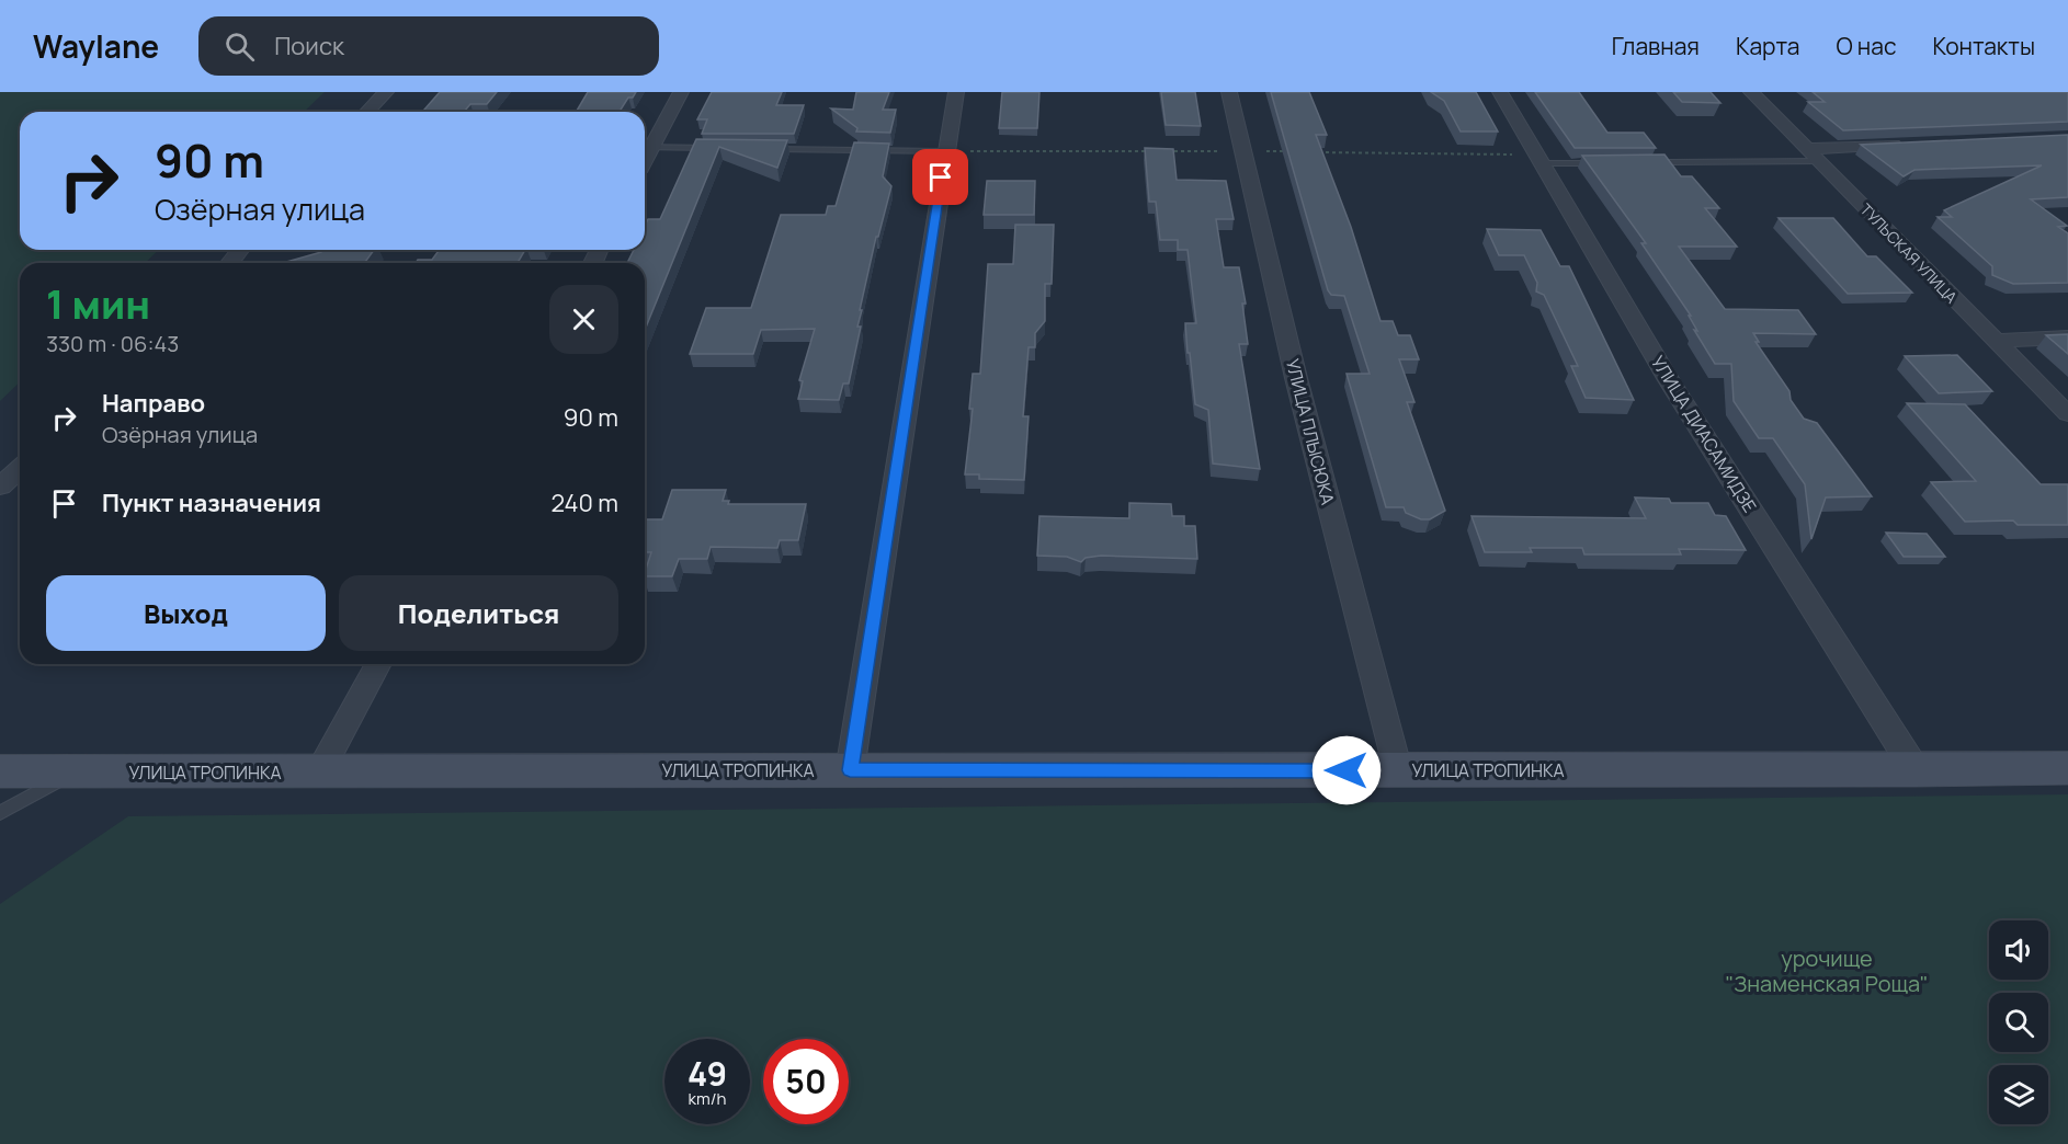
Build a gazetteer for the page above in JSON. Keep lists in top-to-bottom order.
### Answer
{
  "streets": {
    "main road": ["УЛИЦА ТРОПИНКА"],
    "street": ["ТУЛЬСКАЯ УЛИЦА", "УЛИЦА ПЛЫСЮКА", "УЛИЦА ДИАСАМИДЗЕ"]
  },
  "crossings": [
    ["УЛИЦА ПЛЫСЮКА", "УЛИЦА ТРОПИНКА"],
    ["УЛИЦА ДИАСАМИДЗЕ", "УЛИЦА ТРОПИНКА"]
  ],
  "parks": ["урочище \"Знаменская Роща\""],
  "page": {
    "header": "Waylane",
    "search": "Поиск",
    "nav": [
      "Главная",
      "Карта",
      "О нас",
      "Контакты"
    ],
    "turn": ["90 m", "Озёрная улица"],
    "heading": ["1 мин", "330 m · 06:43"],
    "list": [
      {
        "name": "Направо",
        "note": "Озёрная улица",
        "value": "90 m"
      },
      {
        "name": "Пункт назначения",
        "value": "240 m"
      }
    ],
    "buttons": ["Выход", "Поделиться"],
    "speed": "49 km/h",
    "limit": "50"
  }
}
